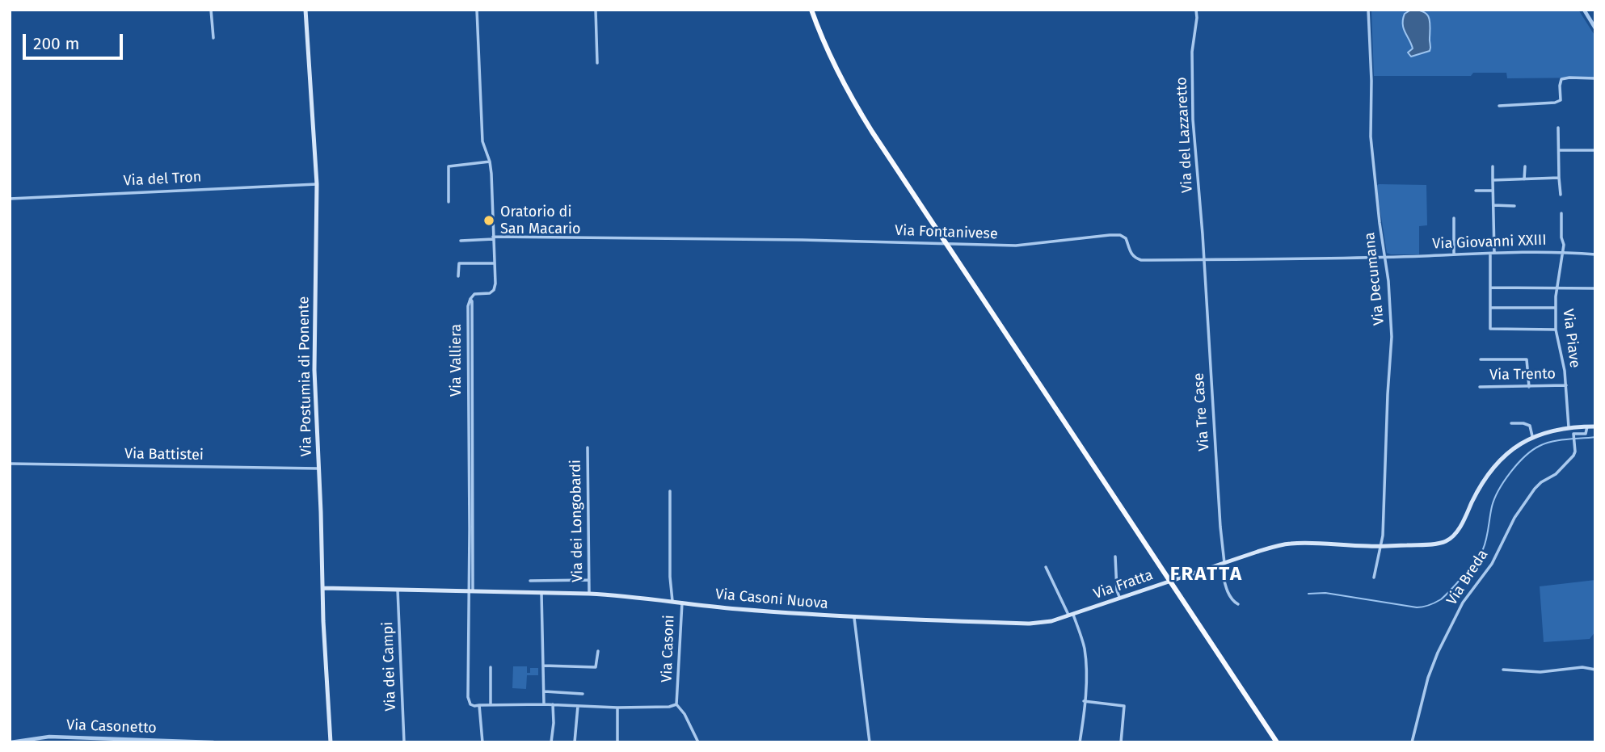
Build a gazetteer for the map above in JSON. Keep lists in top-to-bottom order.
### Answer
{
  "streets": {
    "main road": ["Via Postumia di Ponente", "Via Fratta", "Via Casoni Nuova"],
    "street": [
      "Via del Lazzaretto",
      "Via del Tron",
      "Via Fontanivese",
      "Via Giovanni XXIII",
      "Via Decumana",
      "Via Piave",
      "Via Valliera",
      "Via Trento",
      "Via Tre Case",
      "Via Battistei",
      "Via dei Longobardi",
      "Via Breda",
      "Via Casoni",
      "Via dei Campi",
      "Via Casonetto"
    ]
  },
  "crossings": [
    ["Via del Lazzaretto", "Via Fontanivese"],
    ["Via del Lazzaretto", "Via Tre Case"],
    ["Via del Tron", "Via Postumia di Ponente"],
    ["Via Fontanivese", "Via Giovanni XXIII"],
    ["Via Fontanivese", "Via Decumana"],
    ["Via Fontanivese", "Via Tre Case"],
    ["Via Giovanni XXIII", "Via Decumana"],
    ["Via Giovanni XXIII", "Via Piave"],
    ["Via Decumana", "Via Fratta"],
    ["Via Piave", "Via Trento"],
    ["Via Valliera", "Via Casoni Nuova"],
    ["Via Postumia di Ponente", "Via Battistei"],
    ["Via Postumia di Ponente", "Via Casoni Nuova"],
    ["Via Tre Case", "Via Fratta"],
    ["Via dei Longobardi", "Via Casoni Nuova"],
    ["Via Fratta", "Via Casoni Nuova"],
    ["Via Casoni Nuova", "Via Casoni"],
    ["Via Casoni Nuova", "Via dei Campi"]
  ],
  "districts": ["FRATTA"],
  "places": ["Oratorio di San Macario"],
  "scale_bar": "200 m"
}
